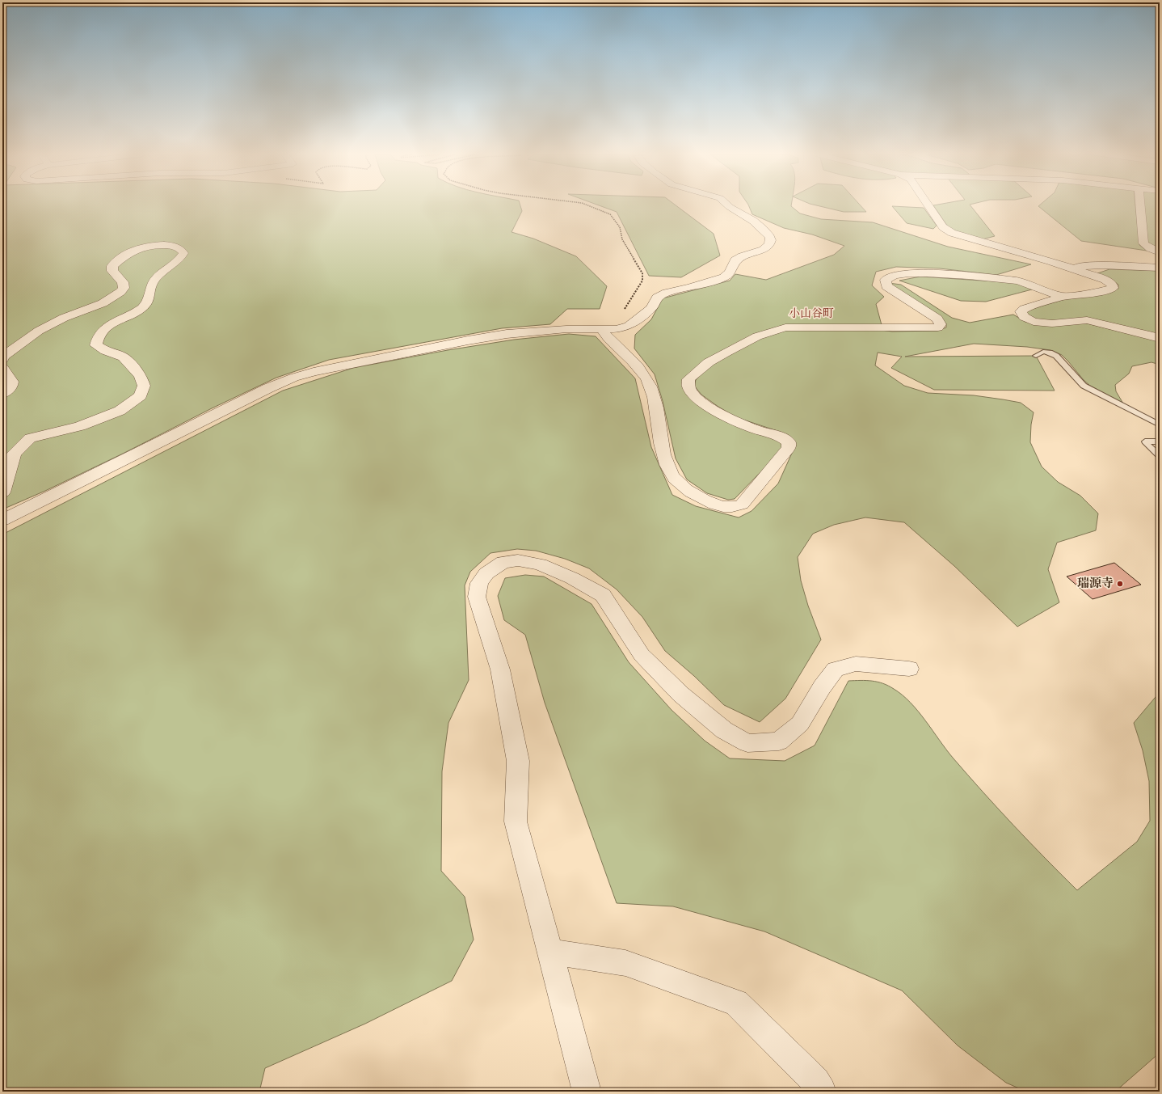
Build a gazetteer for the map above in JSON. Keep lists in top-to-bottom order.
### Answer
{
  "districts": ["小山谷町"],
  "places": ["瑞源寺"]
}
